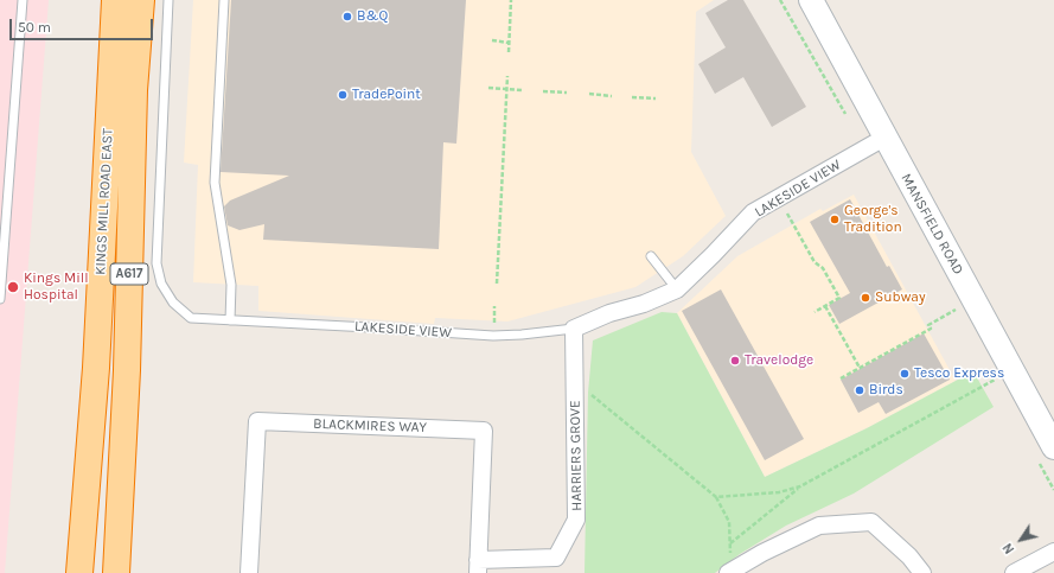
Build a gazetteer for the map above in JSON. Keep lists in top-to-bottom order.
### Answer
{
  "streets": {
    "highway": ["KINGS MILL ROAD EAST", "A617"],
    "main road": ["MANSFIELD ROAD"],
    "street": ["LAKESIDE VIEW", "BLACKMIRES WAY", "HARRIERS GROVE"]
  },
  "crossings": [
    ["LAKESIDE VIEW", "MANSFIELD ROAD"],
    ["LAKESIDE VIEW", "HARRIERS GROVE"],
    ["BLACKMIRES WAY", "HARRIERS GROVE"]
  ],
  "places": [
    "B&Q",
    "TradePoint",
    "George's Tradition",
    "Kings Mill Hospital",
    "Subway",
    "Travelodge",
    "Tesco Express",
    "Birds"
  ],
  "scale_bar": "50 m",
  "north": "bottom left"
}
